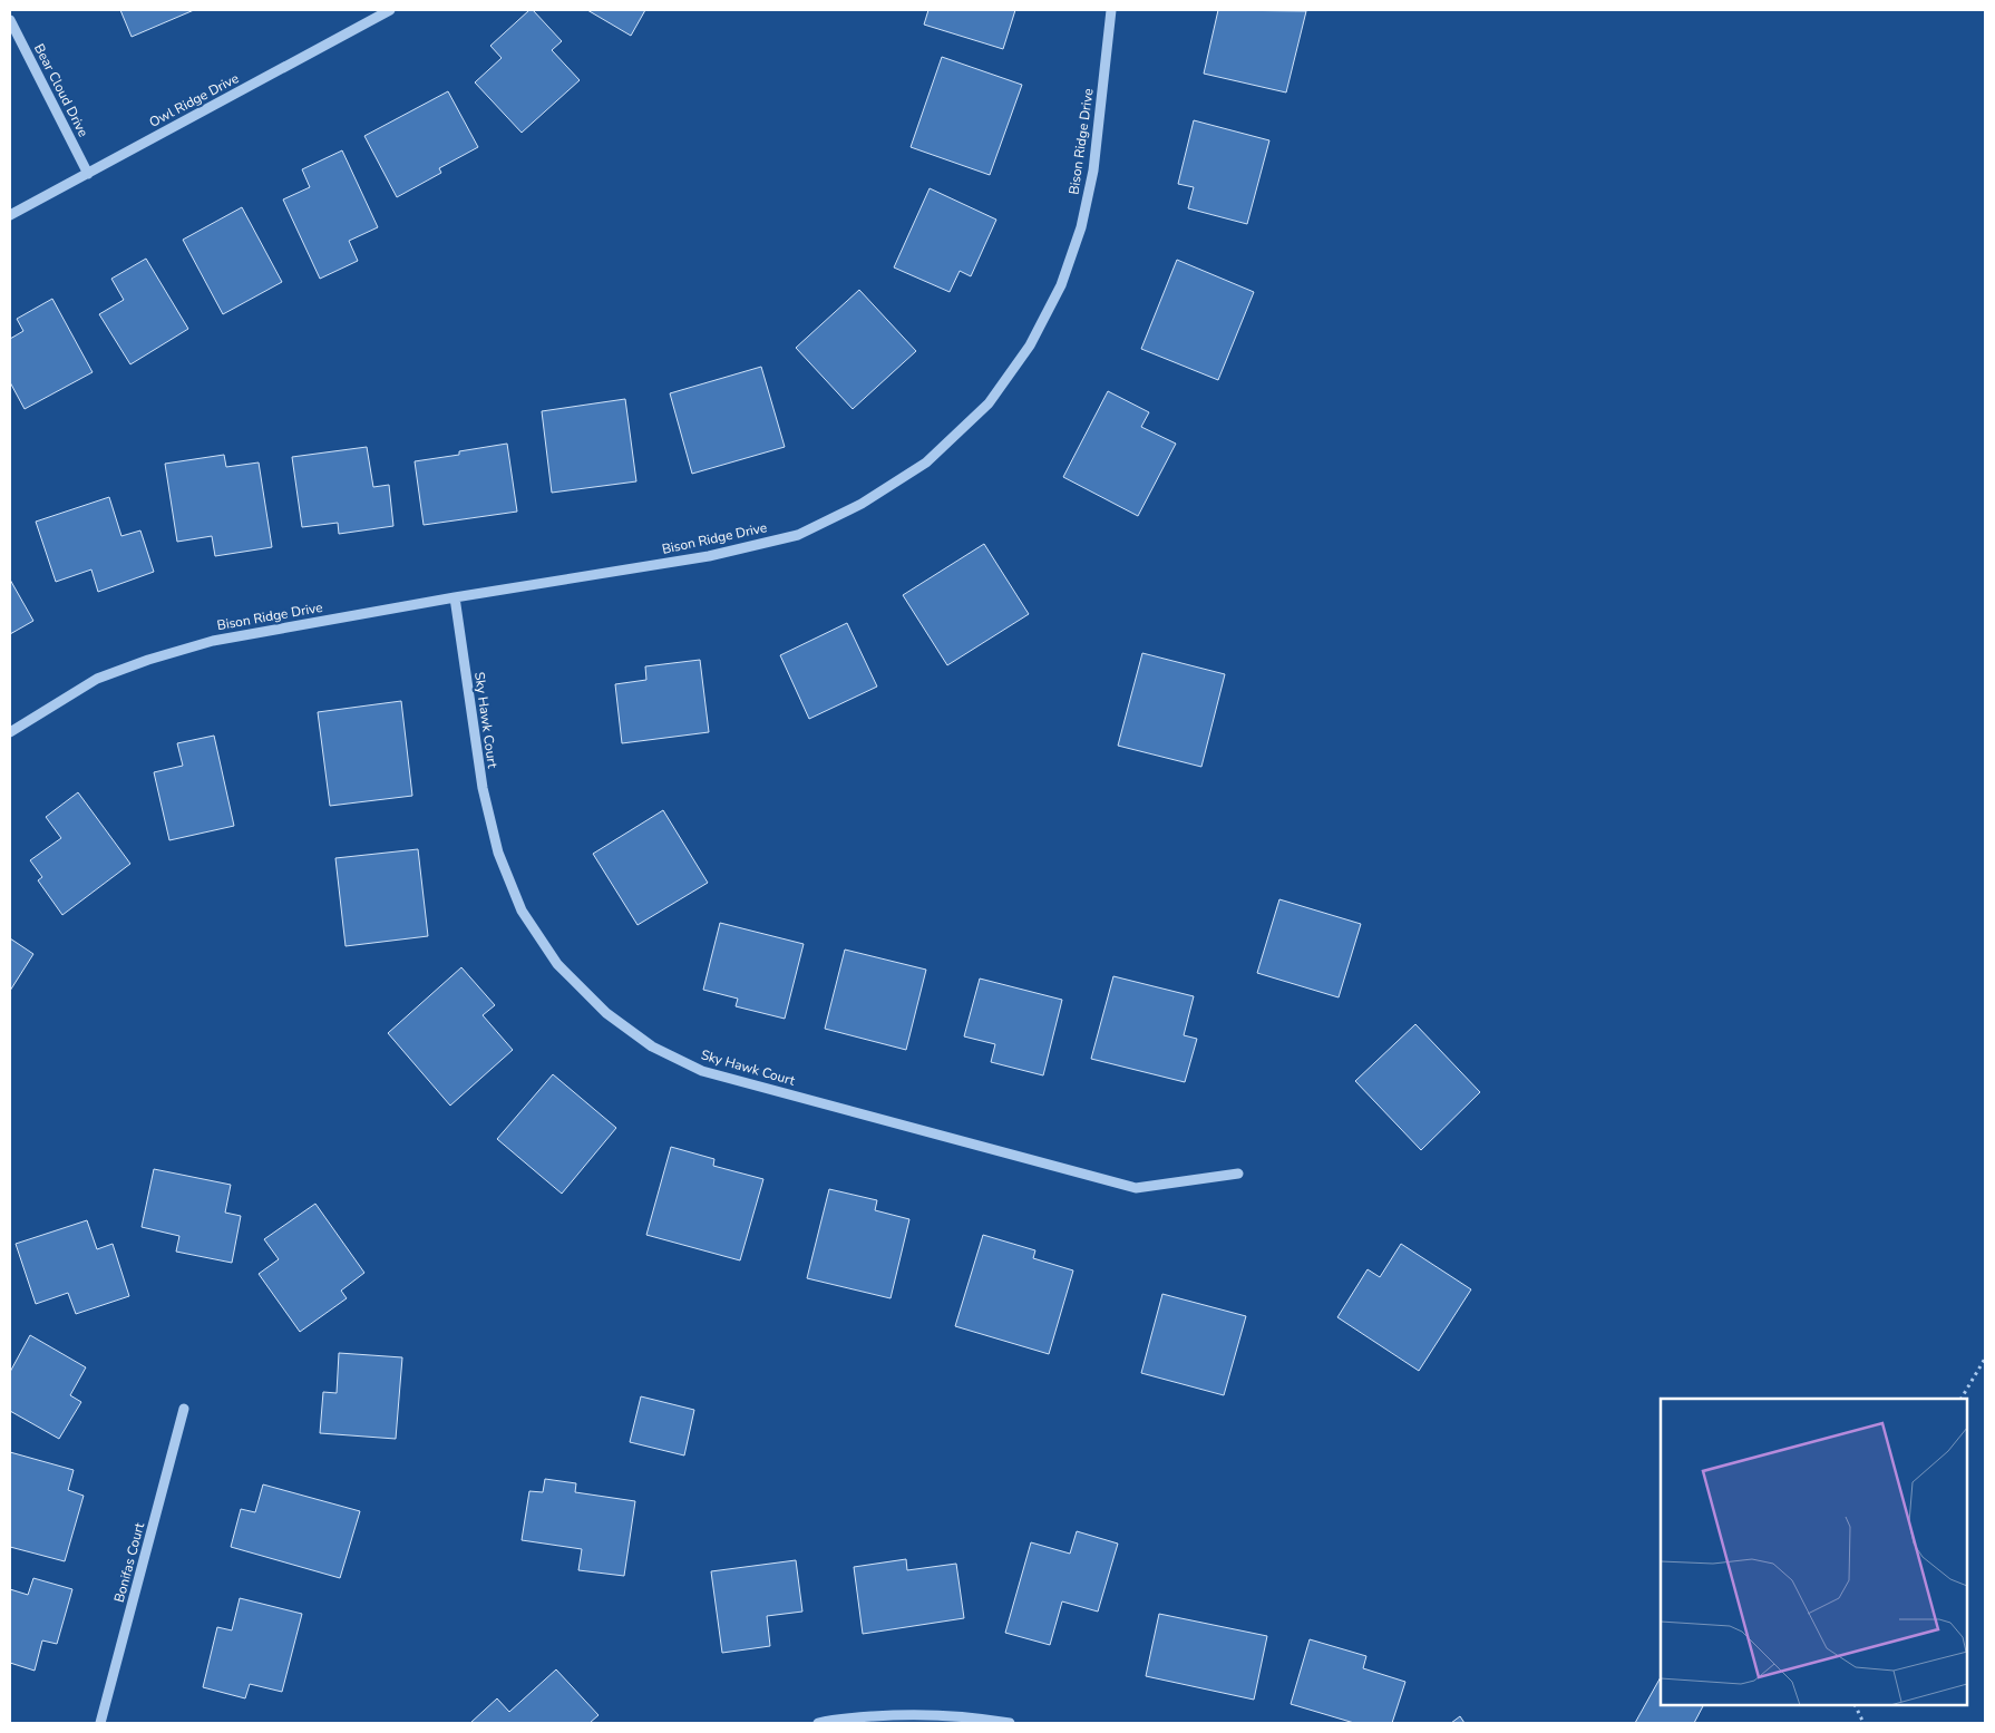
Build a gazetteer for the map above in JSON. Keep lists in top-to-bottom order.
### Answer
{
  "streets": {
    "street": [
      "Bear Cloud Drive",
      "Owl Ridge Drive",
      "Bison Ridge Drive",
      "Sky Hawk Court",
      "Bonifas Court"
    ]
  },
  "crossings": [
    ["Bear Cloud Drive", "Owl Ridge Drive"],
    ["Bison Ridge Drive", "Sky Hawk Court"]
  ]
}
